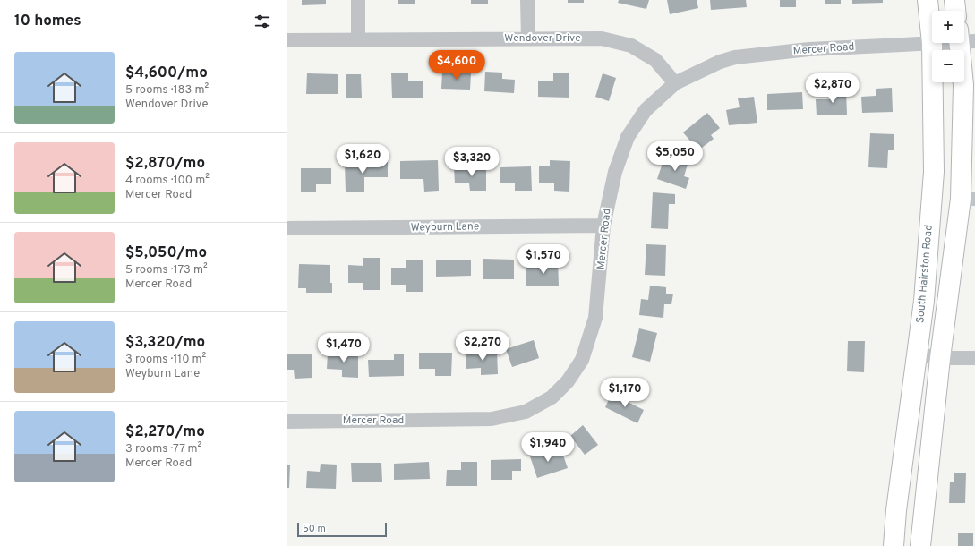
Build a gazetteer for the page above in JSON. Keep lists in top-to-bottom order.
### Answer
{
  "streets": {
    "main road": ["South Hairston Road"],
    "street": ["Wendover Drive", "Mercer Road", "Weyburn Lane"]
  },
  "crossings": [
    ["Wendover Drive", "Mercer Road"],
    ["Mercer Road", "Weyburn Lane"],
    ["Mercer Road", "South Hairston Road"]
  ],
  "scale_bar": "50 m",
  "page": {
    "heading": "10 homes",
    "map_buttons": ["+", "−"],
    "list": [
      {
        "name": "$4,600/mo",
        "note": "5 rooms · 183 m² · Wendover Drive"
      },
      {
        "name": "$2,870/mo",
        "note": "4 rooms · 100 m² · Mercer Road"
      },
      {
        "name": "$5,050/mo",
        "note": "5 rooms · 173 m² · Mercer Road"
      },
      {
        "name": "$3,320/mo",
        "note": "3 rooms · 110 m² · Weyburn Lane"
      },
      {
        "name": "$2,270/mo",
        "note": "3 rooms · 77 m² · Mercer Road"
      }
    ],
    "price": [
      "$4,600",
      "$2,870",
      "$5,050",
      "$1,620",
      "$3,320",
      "$1,570",
      "$2,270",
      "$1,470",
      "$1,170",
      "$1,940"
    ],
    "scale": "50 m"
  }
}
